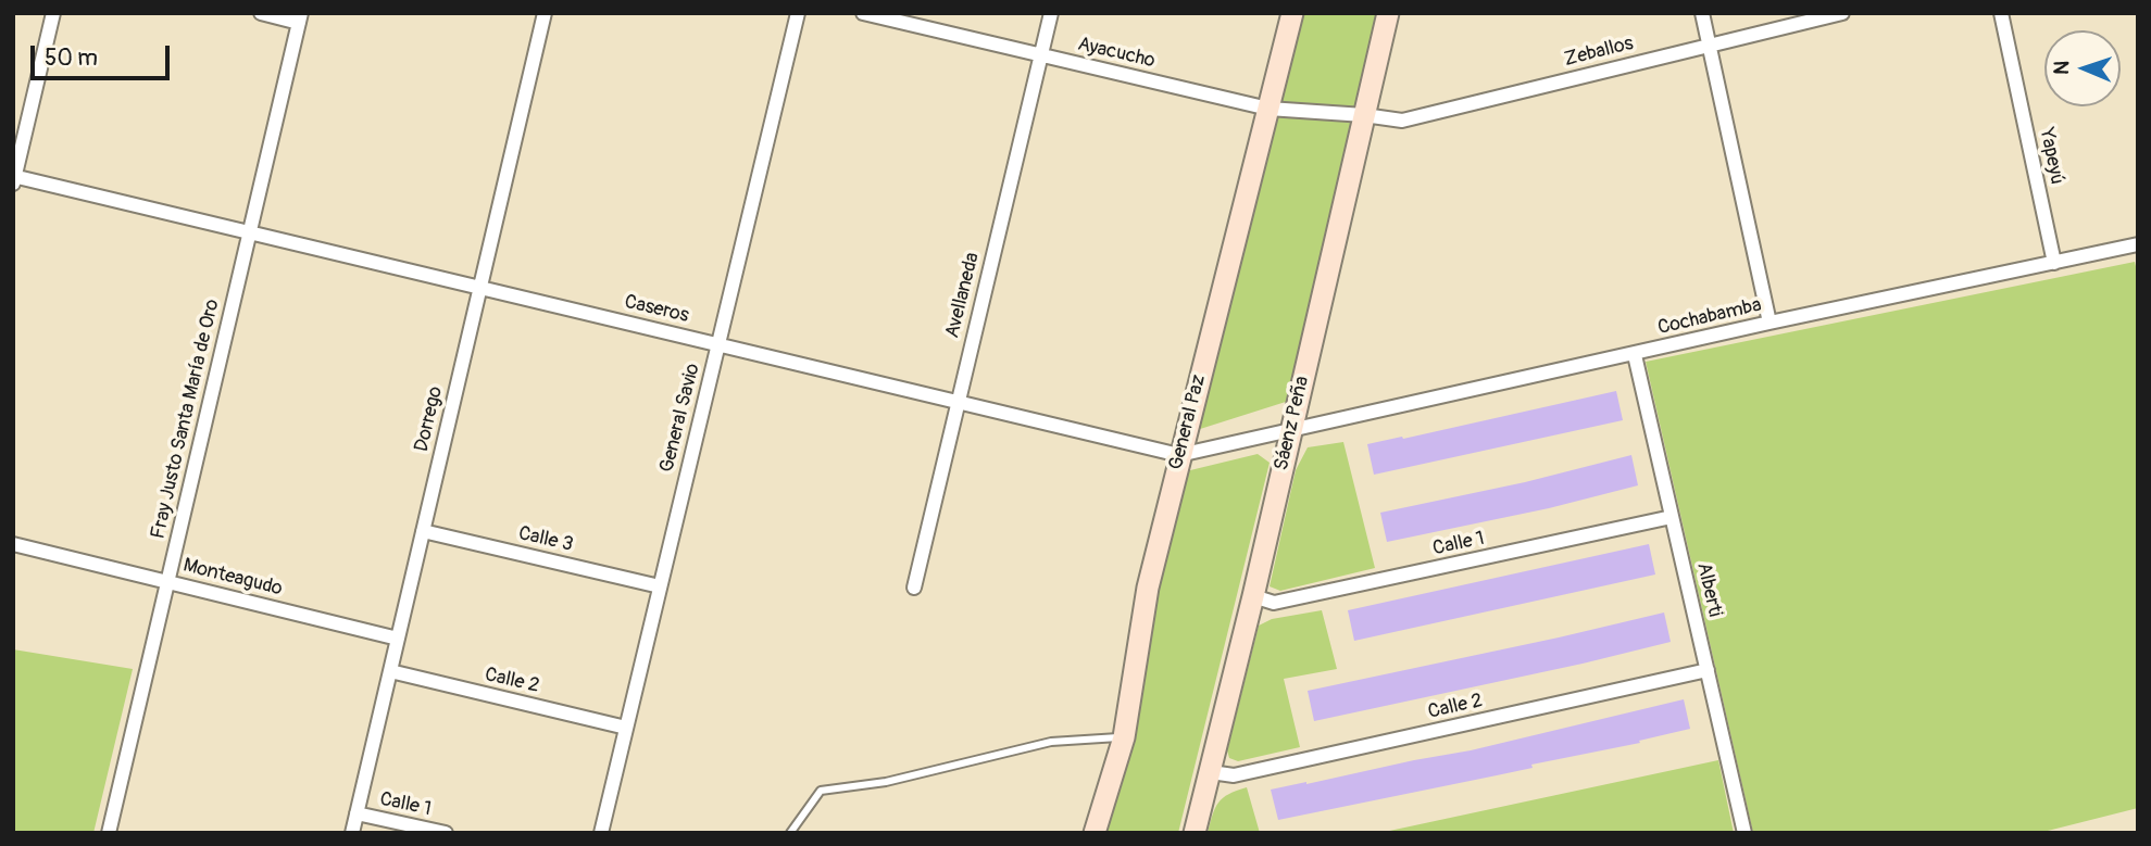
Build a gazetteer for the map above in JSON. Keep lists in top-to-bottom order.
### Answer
{
  "streets": {
    "street": [
      "Zeballos",
      "Ayacucho",
      "Yapeyú",
      "Avellaneda",
      "Caseros",
      "Cochabamba",
      "General Savio",
      "Fray Justo Santa María de Oro",
      "Dorrego",
      "General Paz",
      "Sáenz Peña",
      "Calle 3",
      "Calle 1",
      "Monteagudo",
      "Alberti",
      "Calle 2"
    ]
  },
  "crossings": [
    ["Zeballos", "Ayacucho"],
    ["Zeballos", "Sáenz Peña"],
    ["Ayacucho", "Avellaneda"],
    ["Ayacucho", "General Paz"],
    ["Ayacucho", "Sáenz Peña"],
    ["Yapeyú", "Cochabamba"],
    ["Avellaneda", "Caseros"],
    ["Caseros", "Cochabamba"],
    ["Caseros", "General Savio"],
    ["Caseros", "Fray Justo Santa María de Oro"],
    ["Caseros", "Dorrego"],
    ["Caseros", "General Paz"],
    ["Caseros", "Sáenz Peña"],
    ["Cochabamba", "Sáenz Peña"],
    ["Cochabamba", "Alberti"],
    ["General Savio", "Calle 3"],
    ["General Savio", "Calle 2"],
    ["Fray Justo Santa María de Oro", "Monteagudo"],
    ["Dorrego", "Calle 3"],
    ["Dorrego", "Calle 1"],
    ["Dorrego", "Monteagudo"],
    ["Dorrego", "Calle 2"],
    ["Sáenz Peña", "Calle 1"],
    ["Sáenz Peña", "Calle 2"],
    ["Calle 1", "Alberti"],
    ["Alberti", "Calle 2"]
  ],
  "scale_bar": "50 m",
  "north": "left"
}
